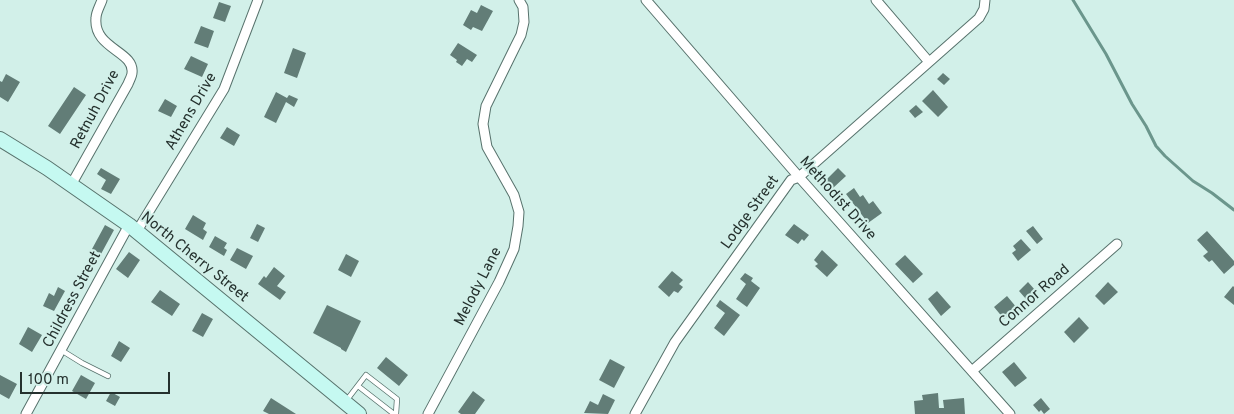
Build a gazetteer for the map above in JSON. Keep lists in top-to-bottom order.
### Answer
{
  "streets": {
    "main road": ["North Cherry Street"],
    "street": [
      "Retnuh Drive",
      "Athens Drive",
      "Methodist Drive",
      "Lodge Street",
      "Melody Lane",
      "Connor Road",
      "Childress Street"
    ]
  },
  "crossings": [
    ["Retnuh Drive", "North Cherry Street"],
    ["Athens Drive", "North Cherry Street"],
    ["Athens Drive", "Childress Street"],
    ["Methodist Drive", "Lodge Street"],
    ["Methodist Drive", "Connor Road"],
    ["North Cherry Street", "Childress Street"]
  ],
  "scale_bar": "100 m"
}
